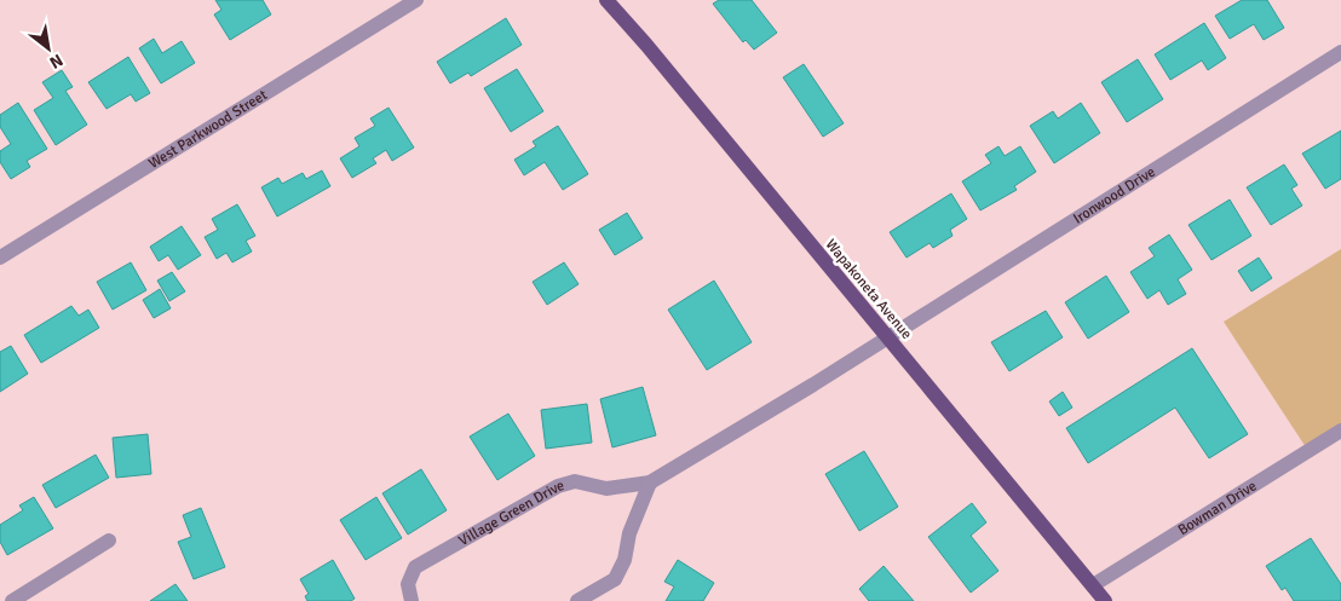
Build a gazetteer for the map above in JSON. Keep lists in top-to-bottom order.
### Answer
{
  "streets": {
    "main road": ["Wapakoneta Avenue"],
    "street": [
      "West Parkwood Street",
      "Ironwood Drive",
      "Bowman Drive",
      "Village Green Drive"
    ]
  },
  "crossings": [
    ["Ironwood Drive", "Wapakoneta Avenue"],
    ["Ironwood Drive", "Village Green Drive"],
    ["Wapakoneta Avenue", "Bowman Drive"],
    ["Wapakoneta Avenue", "Village Green Drive"]
  ],
  "north": "bottom right"
}
